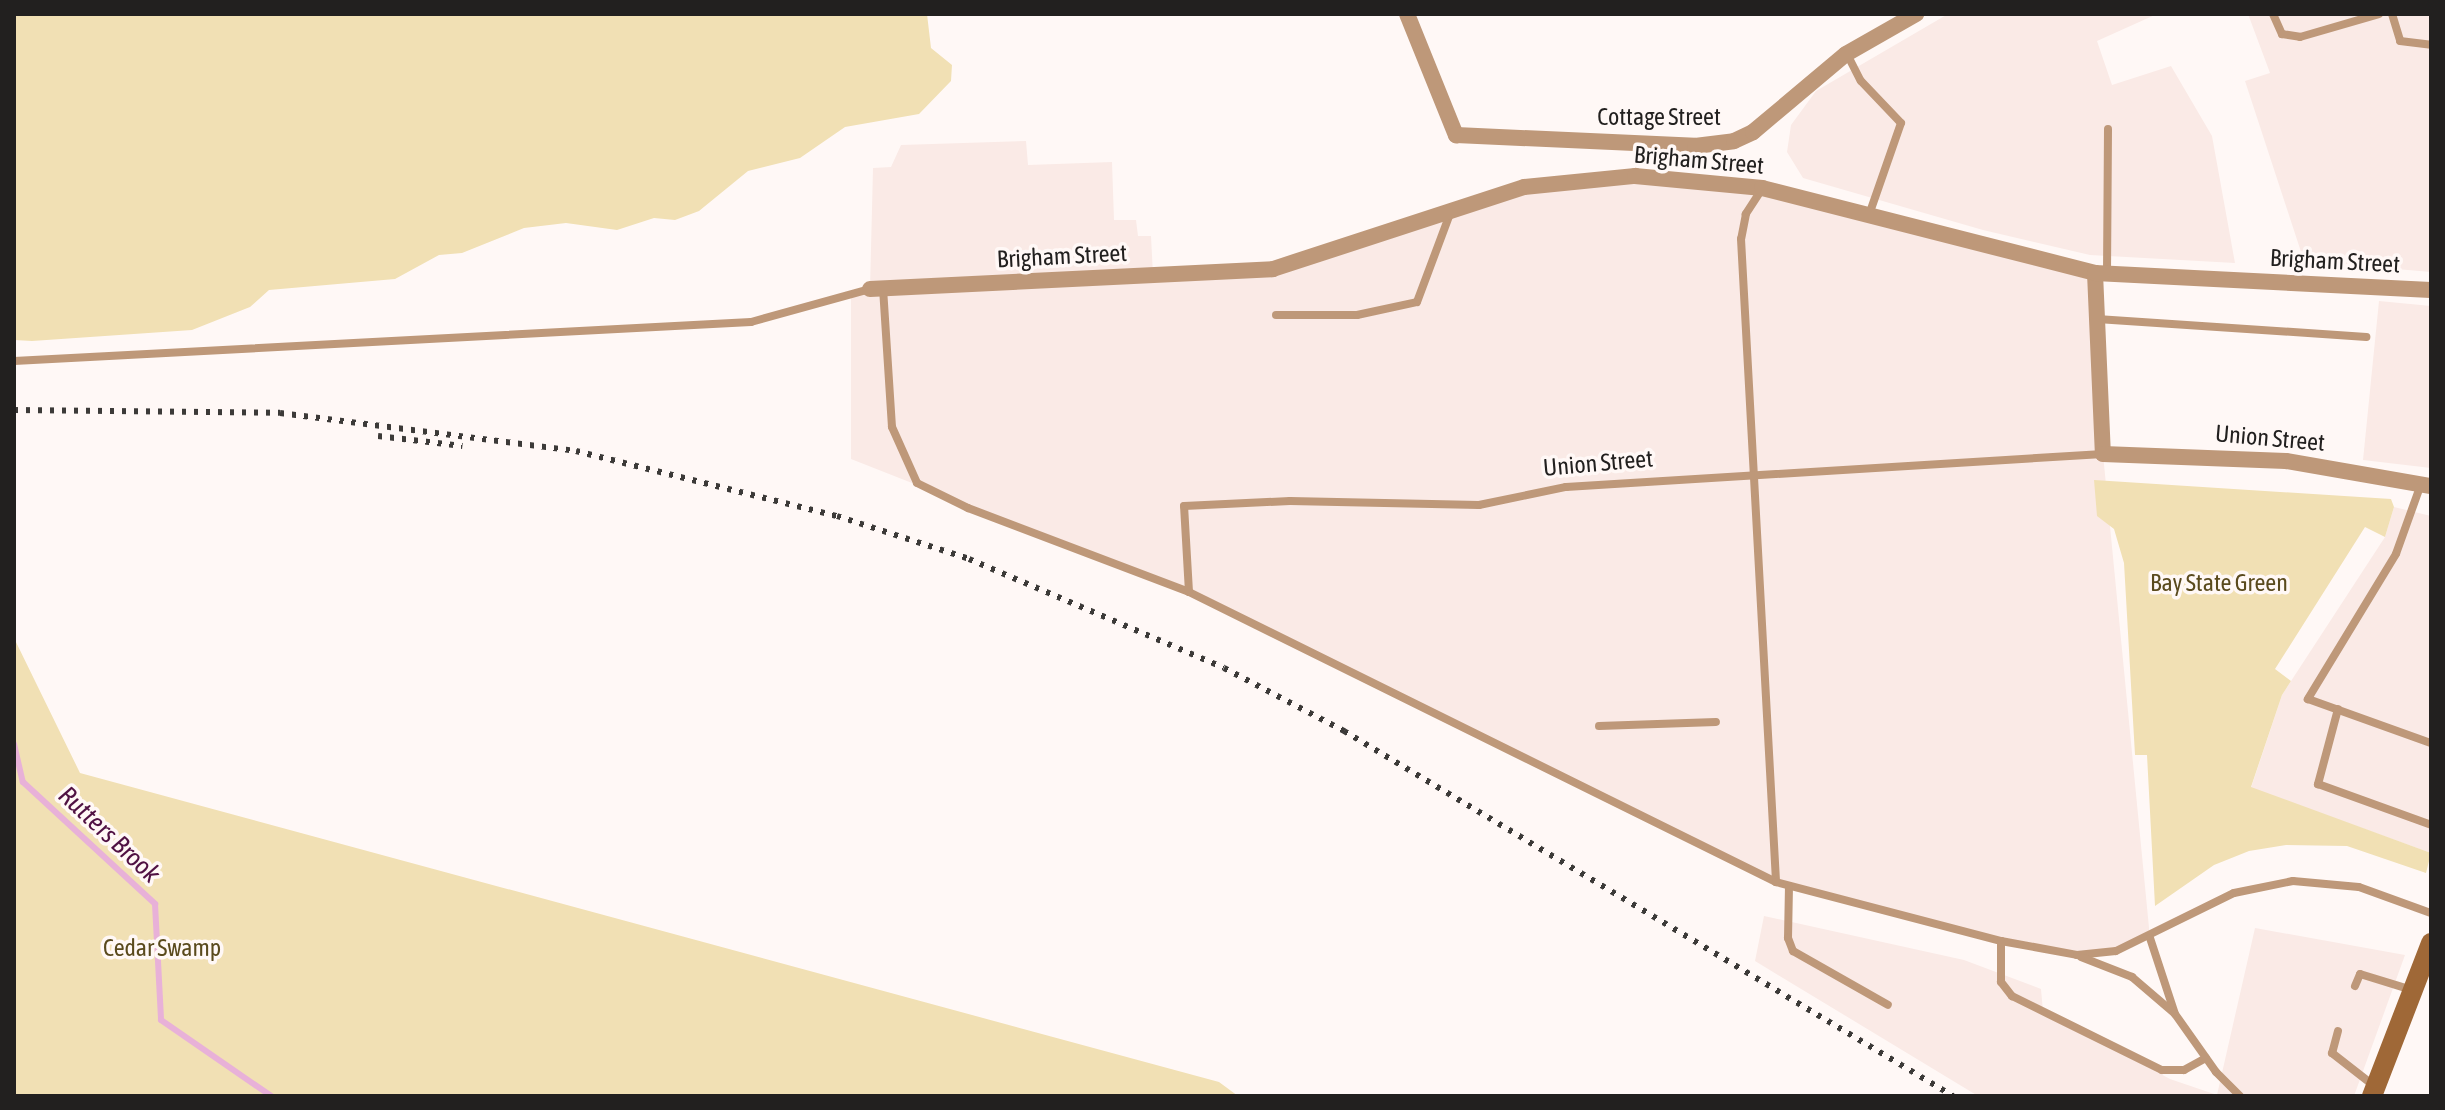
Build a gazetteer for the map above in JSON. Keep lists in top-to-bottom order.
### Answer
{
  "streets": {
    "street": ["Cottage Street", "Brigham Street", "Union Street"]
  },
  "water": ["Rutters Brook"],
  "parks": ["Bay State Green", "Cedar Swamp"]
}
